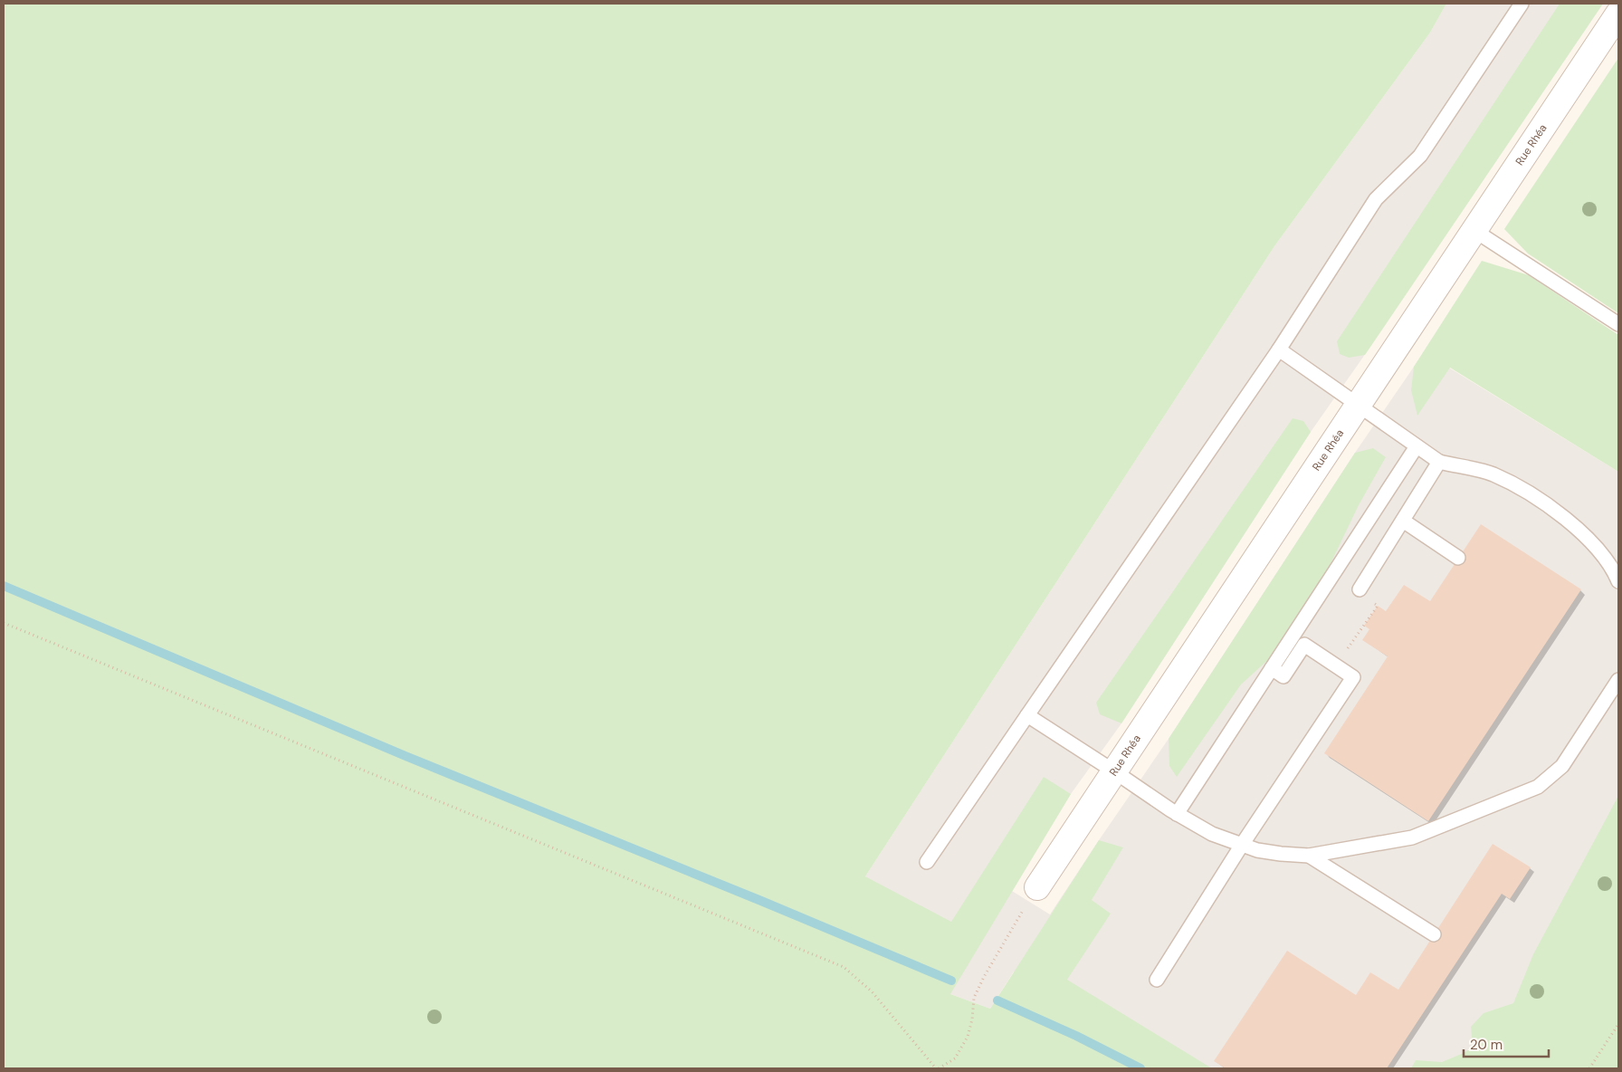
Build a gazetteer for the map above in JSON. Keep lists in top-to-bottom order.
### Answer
{
  "streets": {
    "street": ["Rue Rhéa"]
  },
  "scale_bar": "20 m"
}
